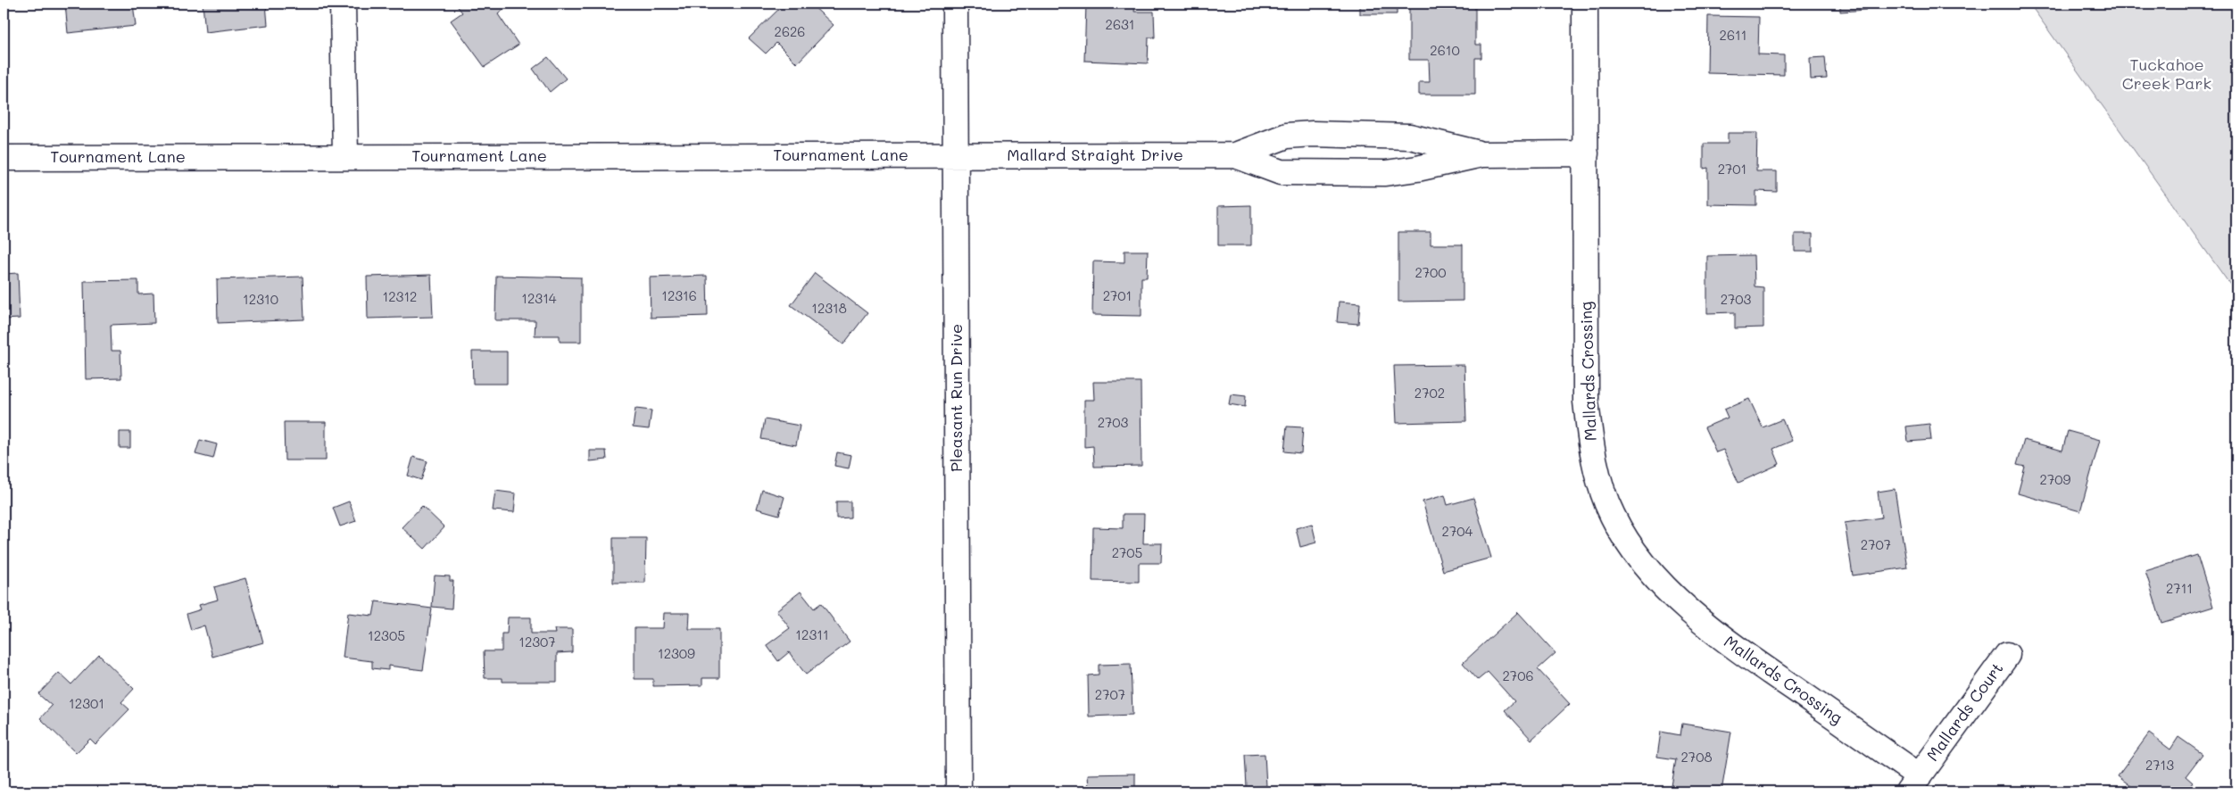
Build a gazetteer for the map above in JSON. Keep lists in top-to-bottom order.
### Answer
{
  "streets": {
    "street": [
      "Tournament Lane",
      "Mallard Straight Drive",
      "Mallards Crossing",
      "Pleasant Run Drive",
      "Mallards Court"
    ]
  },
  "crossings": [
    ["Tournament Lane", "Mallard Straight Drive"],
    ["Tournament Lane", "Pleasant Run Drive"],
    ["Mallard Straight Drive", "Mallards Crossing"],
    ["Mallard Straight Drive", "Pleasant Run Drive"],
    ["Mallards Crossing", "Mallards Court"]
  ],
  "parks": ["Tuckahoe Creek Park"],
  "house_numbers": [
    "2631",
    "2626",
    "2611",
    "2610",
    "2701",
    "2700",
    "12316",
    "2701",
    "12312",
    "12314",
    "12310",
    "2703",
    "12318",
    "2702",
    "2703",
    "2709",
    "2704",
    "2707",
    "2705",
    "2711",
    "12311",
    "12305",
    "12307",
    "12309",
    "2706",
    "2707",
    "12301",
    "2708",
    "2713"
  ]
}
